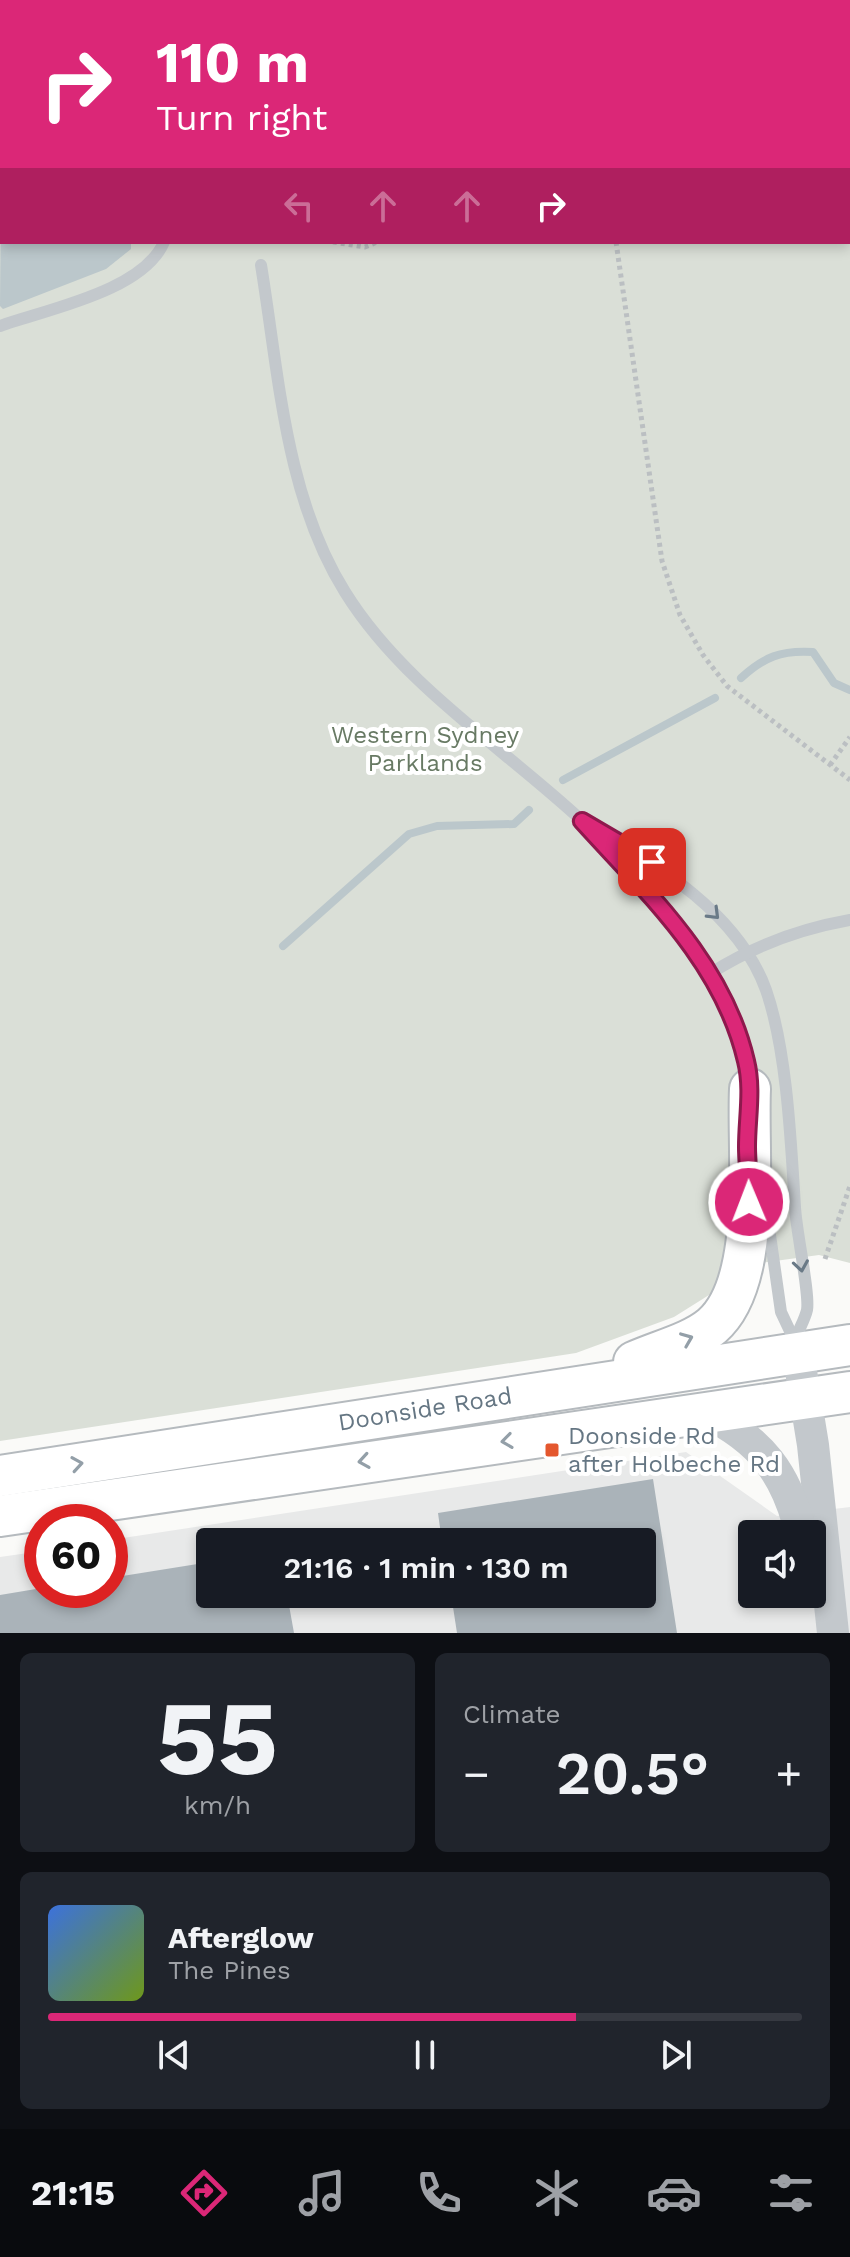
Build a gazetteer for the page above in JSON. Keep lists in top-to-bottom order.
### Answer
{
  "streets": {
    "main road": ["Doonside Road"]
  },
  "parks": ["Western Sydney Parklands"],
  "places": {
    "transit": ["Doonside Rd after Holbeche Rd"]
  },
  "page": {
    "turn": ["110 m", "Turn right"],
    "limit": "60",
    "trip": "21:16 · 1 min · 130 m",
    "tile": [
      ["55", "km/h"],
      "Climate"
    ],
    "heat": ["−", "20.5°", "+"],
    "song": ["Afterglow", "The Pines"],
    "tabs": "21:15"
  }
}
